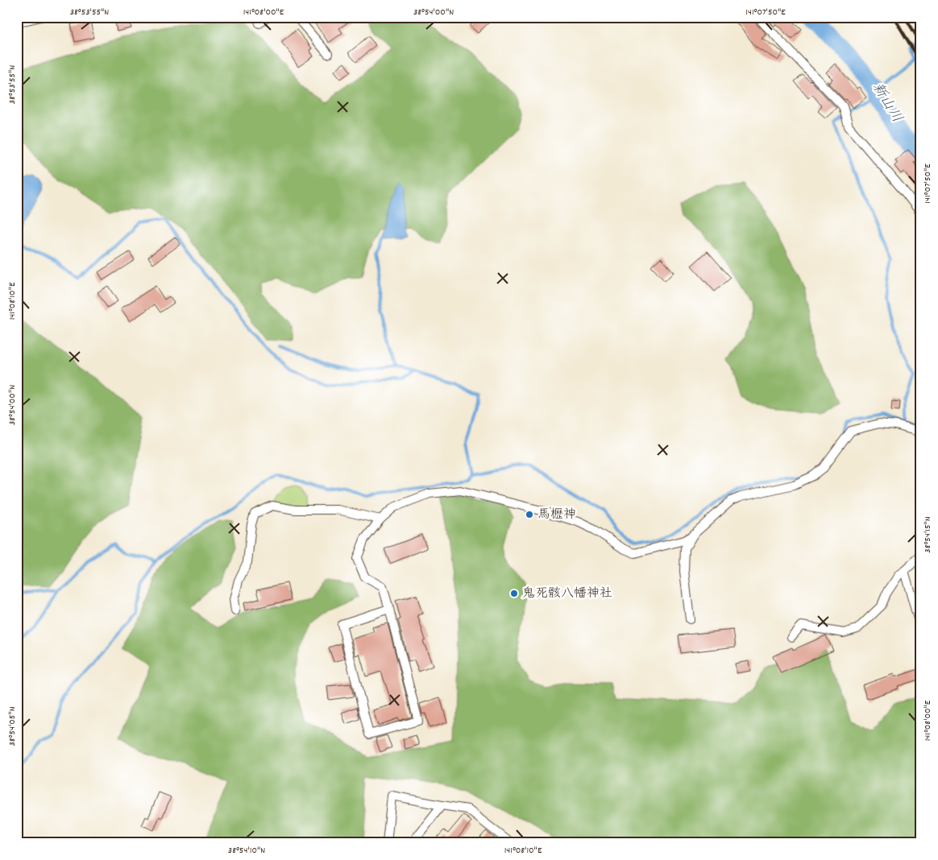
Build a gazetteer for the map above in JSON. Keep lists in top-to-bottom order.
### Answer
{
  "water": ["新山川"],
  "places": ["馬櫪神", "鬼死骸八幡神社"],
  "coordinates": [
    "38°53'55\"N",
    "141°08'00\"E",
    "38°54'00\"N",
    "141°07'50\"E",
    "141°08'10\"E",
    "38°54'15\"N",
    "38°54'05\"N",
    "38°54'10\"N"
  ]
}
